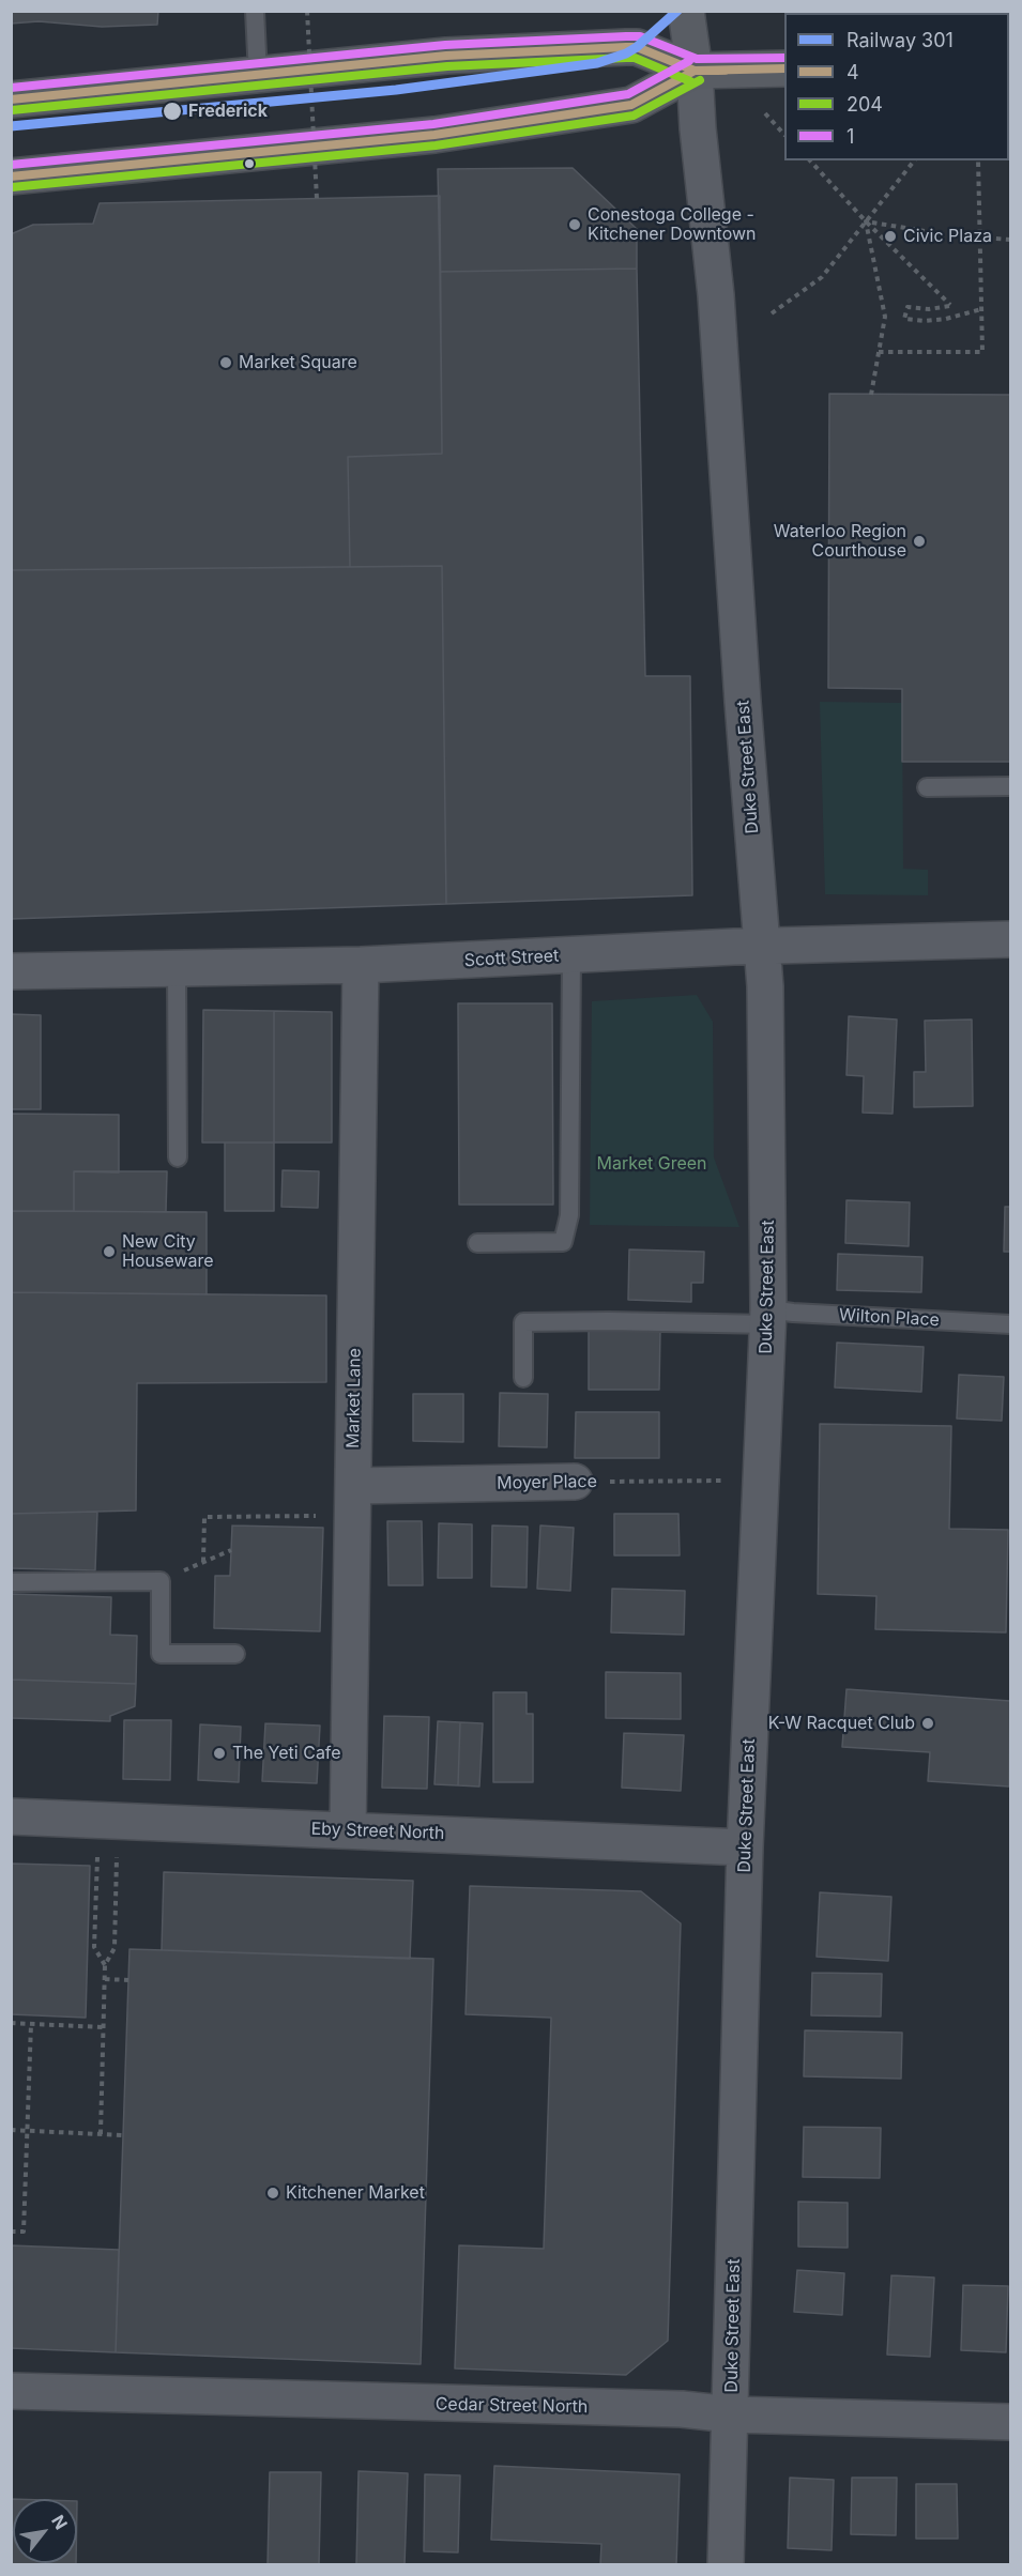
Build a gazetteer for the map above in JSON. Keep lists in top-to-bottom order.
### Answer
{
  "streets": {
    "main road": ["Duke Street East"],
    "street": [
      "Scott Street",
      "Market Lane",
      "Moyer Place",
      "Eby Street North",
      "Cedar Street North"
    ],
    "lane": ["Wilton Place"]
  },
  "crossings": [
    ["Duke Street East", "Scott Street"],
    ["Duke Street East", "Wilton Place"],
    ["Duke Street East", "Eby Street North"],
    ["Duke Street East", "Cedar Street North"],
    ["Scott Street", "Market Lane"],
    ["Market Lane", "Moyer Place"],
    ["Market Lane", "Eby Street North"]
  ],
  "parks": ["Market Green"],
  "places": [
    "Frederick",
    "Conestoga College - Kitchener Downtown",
    "Civic Plaza",
    "Market Square",
    "Waterloo Region Courthouse",
    "New City Houseware",
    "K-W Racquet Club",
    "The Yeti Cafe",
    "Kitchener Market"
  ],
  "lines": [
    "rail line 301",
    "transit line 1",
    "transit line 4",
    "transit line 204"
  ],
  "legend": [
    "Railway 301",
    "4",
    "204",
    "1"
  ],
  "north": "top right"
}
